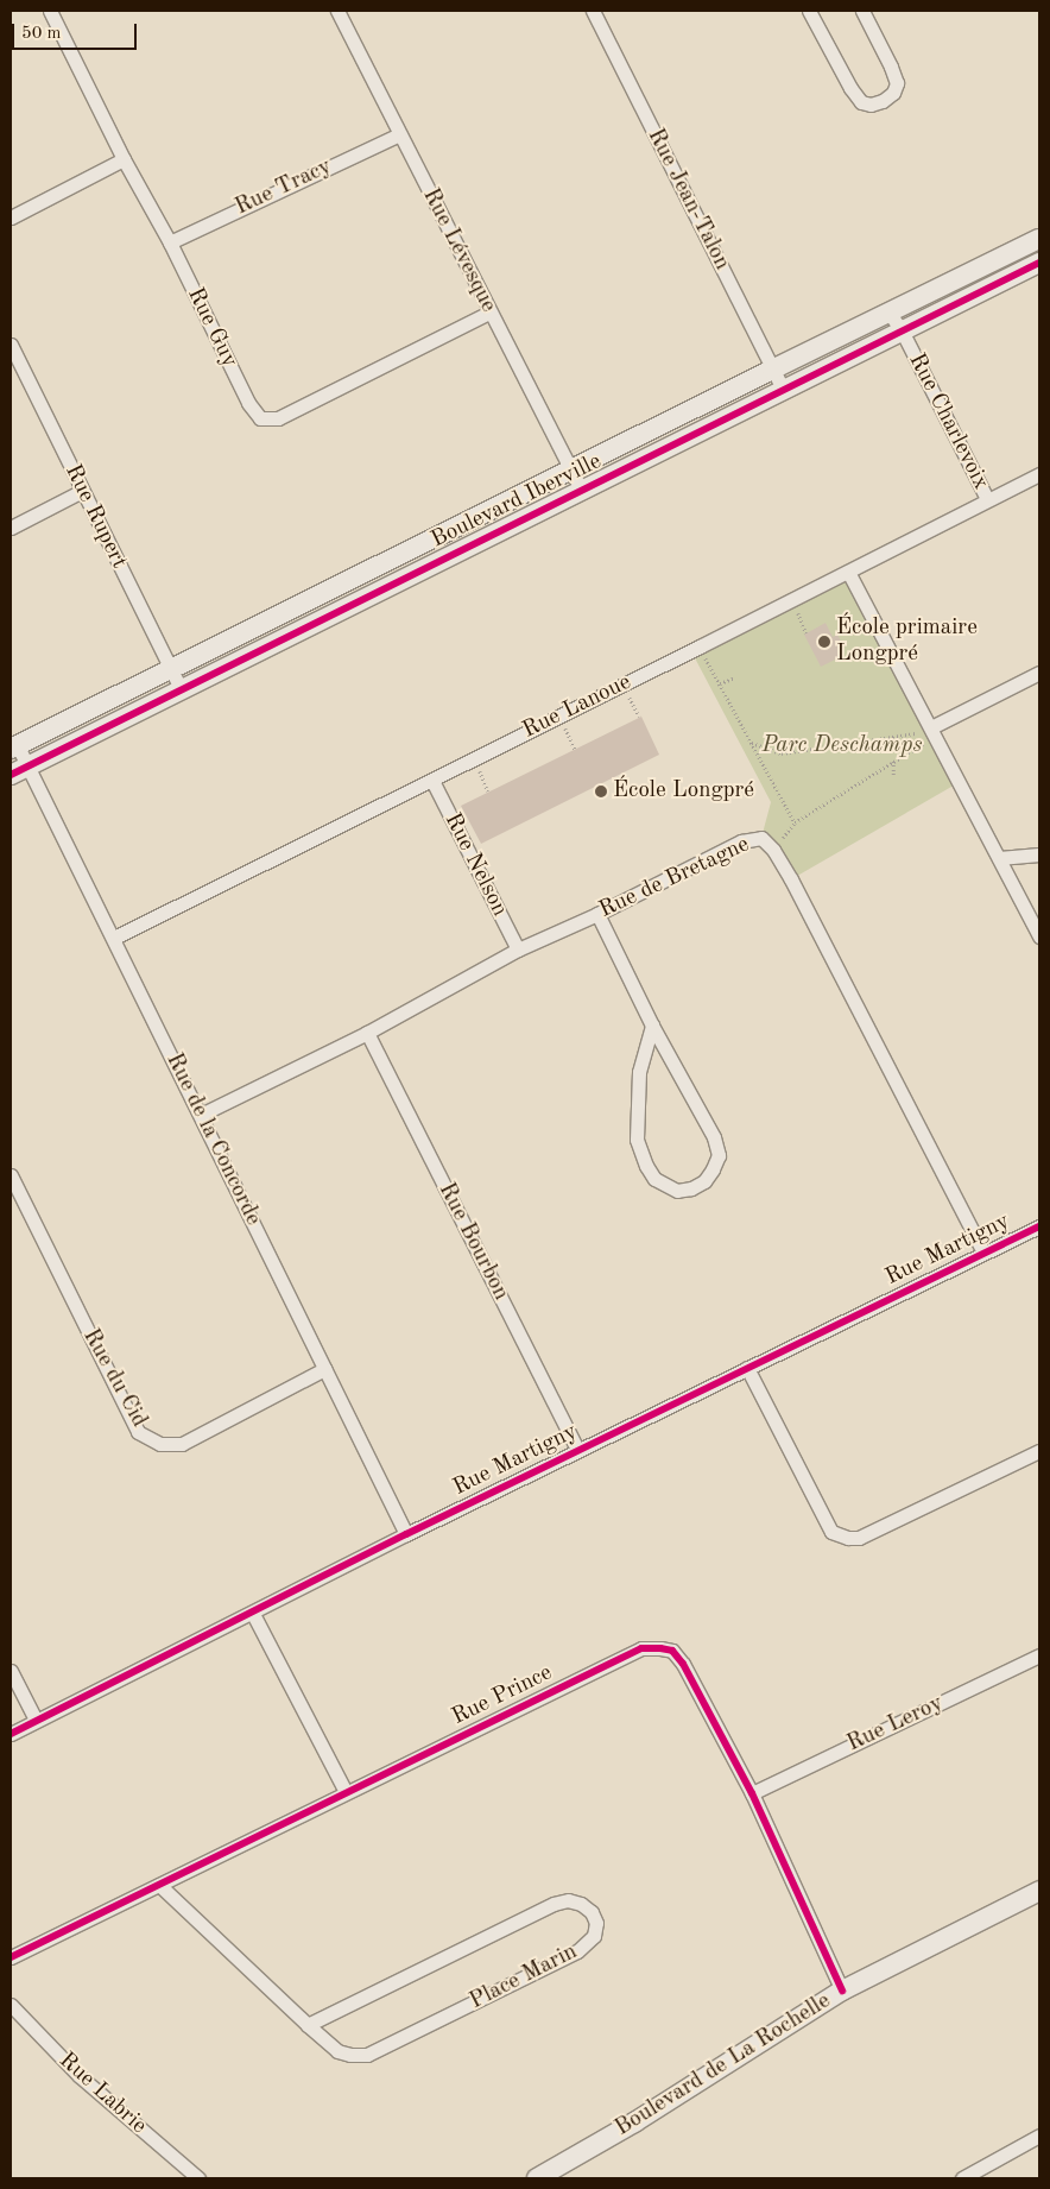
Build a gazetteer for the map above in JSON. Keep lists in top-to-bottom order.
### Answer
{
  "streets": {
    "street": [
      "Rue Tracy",
      "Rue Jean-Talon",
      "Rue Lévesque",
      "Rue Guy",
      "Rue Charlevoix",
      "Boulevard Iberville",
      "Rue Rupert",
      "Rue Lanoue",
      "Rue Nelson",
      "Rue de Bretagne",
      "Rue de la Concorde",
      "Rue Bourbon",
      "Rue Martigny",
      "Rue du Cid",
      "Rue Prince",
      "Rue Leroy",
      "Place Marin",
      "Boulevard de La Rochelle",
      "Rue Labrie"
    ]
  },
  "crossings": [
    ["Rue Tracy", "Rue Lévesque"],
    ["Rue Tracy", "Rue Guy"],
    ["Rue Jean-Talon", "Boulevard Iberville"],
    ["Rue Lévesque", "Rue Guy"],
    ["Rue Lévesque", "Boulevard Iberville"],
    ["Rue Charlevoix", "Boulevard Iberville"],
    ["Rue Charlevoix", "Rue Lanoue"],
    ["Boulevard Iberville", "Rue Rupert"],
    ["Boulevard Iberville", "Rue de la Concorde"],
    ["Rue Lanoue", "Rue Nelson"],
    ["Rue Lanoue", "Rue de la Concorde"],
    ["Rue Nelson", "Rue de Bretagne"],
    ["Rue de Bretagne", "Rue de la Concorde"],
    ["Rue de Bretagne", "Rue Bourbon"],
    ["Rue de Bretagne", "Rue Martigny"],
    ["Rue de la Concorde", "Rue Martigny"],
    ["Rue de la Concorde", "Rue du Cid"],
    ["Rue Bourbon", "Rue Martigny"],
    ["Rue Prince", "Rue Leroy"],
    ["Rue Prince", "Place Marin"],
    ["Rue Prince", "Boulevard de La Rochelle"]
  ],
  "parks": ["Parc Deschamps"],
  "places": ["École primaire Longpré", "École Longpré"],
  "scale_bar": "50 m"
}
